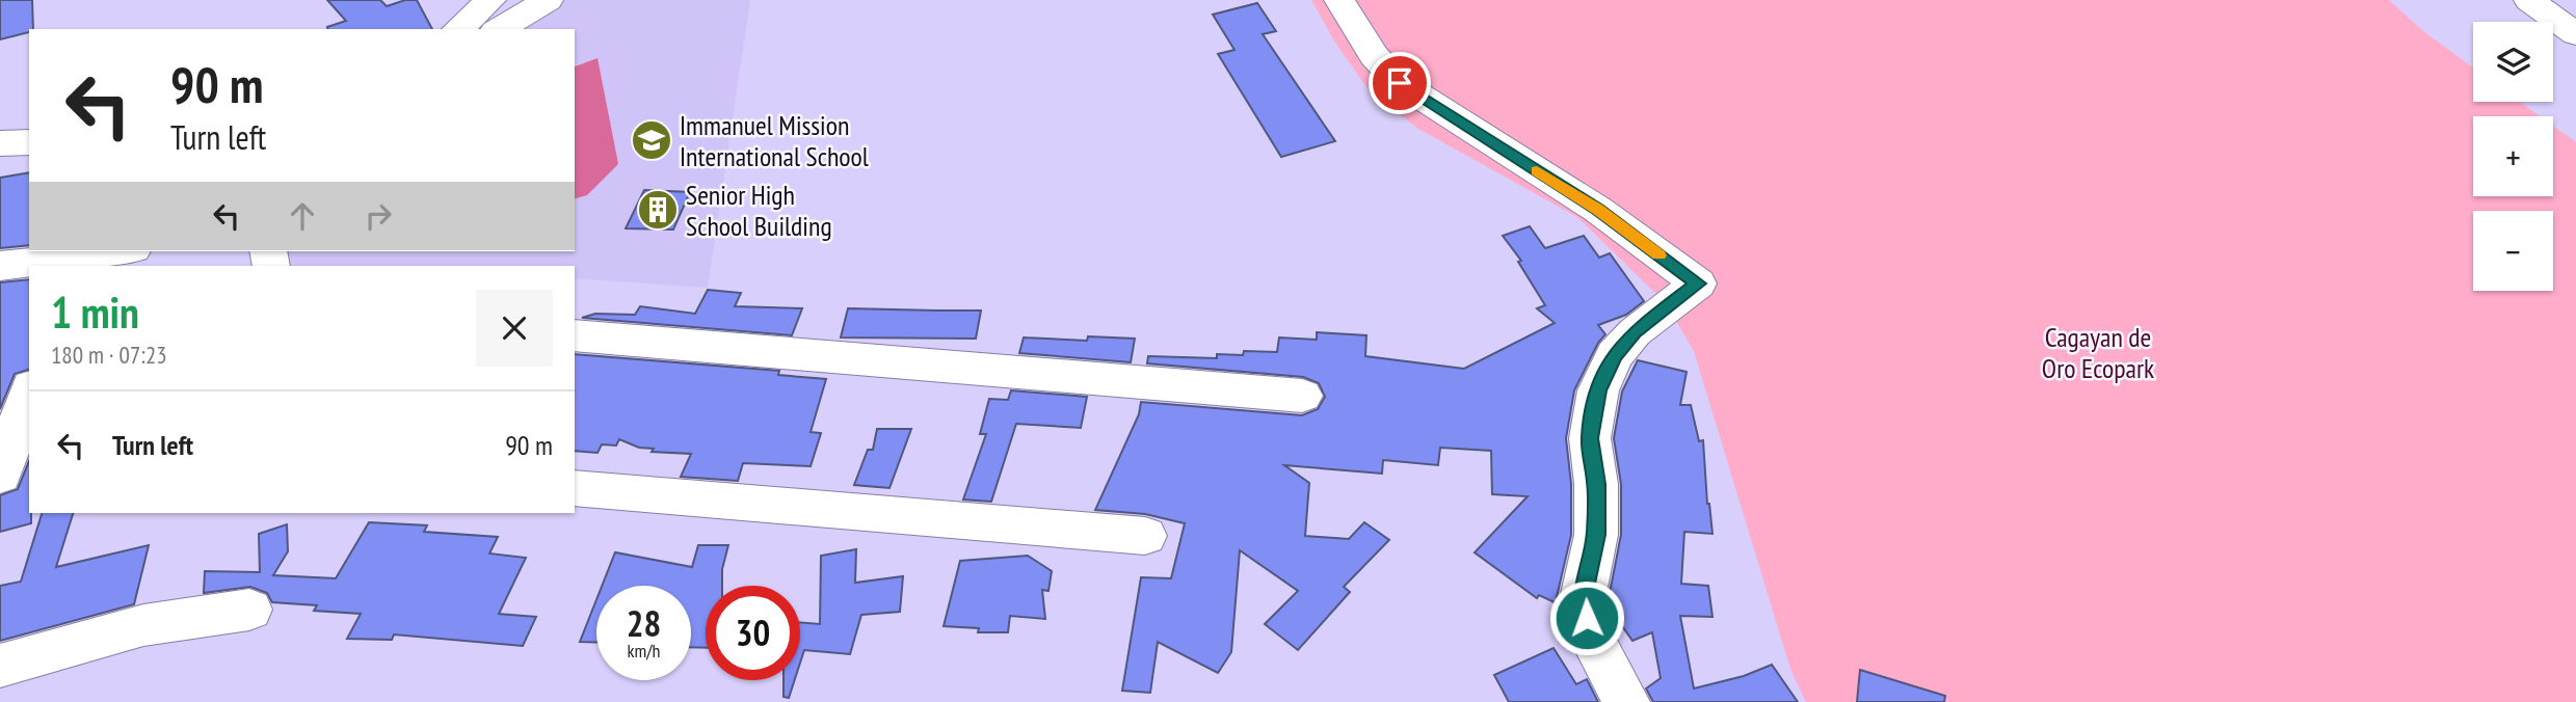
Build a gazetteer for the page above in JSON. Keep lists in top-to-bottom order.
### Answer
{
  "parks": ["Cagayan de Oro Ecopark"],
  "places": {
    "school or university": ["Immanuel Mission International School"],
    "building": ["Senior High School Building"]
  },
  "page": {
    "map_buttons": ["+", "−"],
    "turn": ["90 m", "Turn left"],
    "heading": ["1 min", "180 m · 07:23"],
    "list": [
      {
        "name": "Turn left",
        "value": "90 m"
      }
    ],
    "speed": "28 km/h",
    "limit": "30"
  }
}
